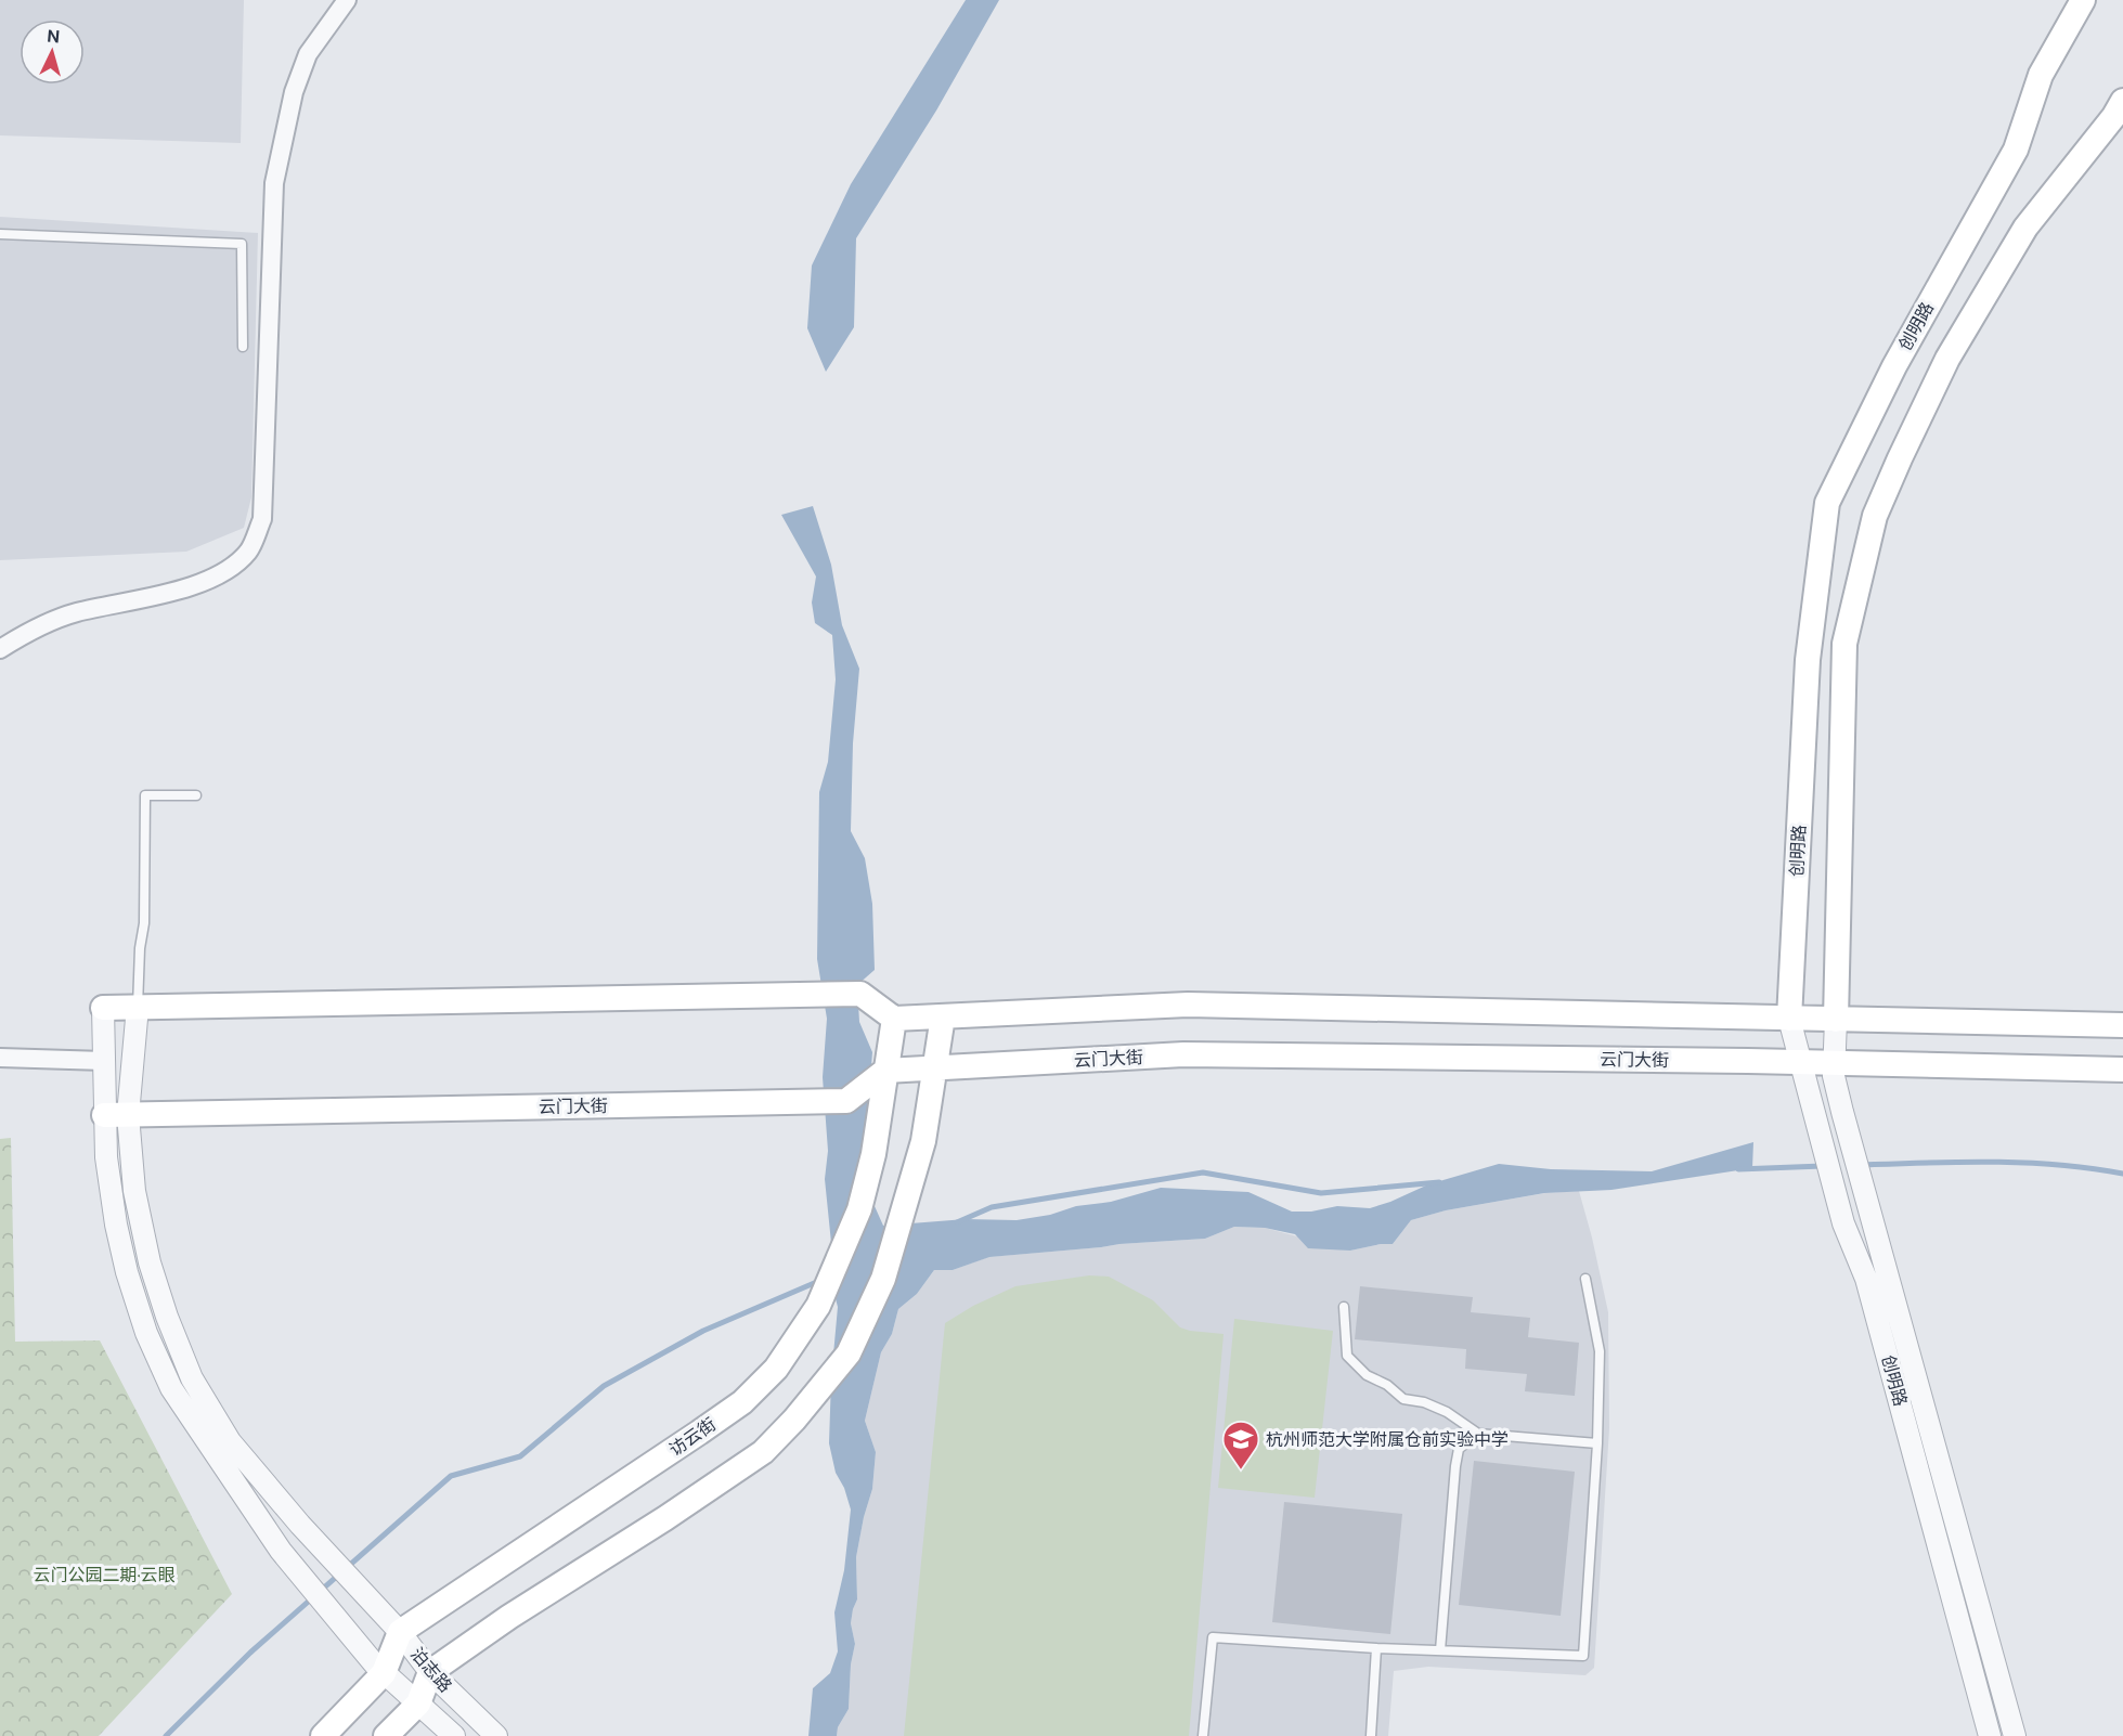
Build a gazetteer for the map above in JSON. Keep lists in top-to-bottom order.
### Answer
{
  "streets": {
    "main road": ["创明路", "云门大街", "访云街"],
    "street": ["泊志路"]
  },
  "crossings": [
    ["创明路", "云门大街"],
    ["云门大街", "访云街"],
    ["云门大街", "泊志路"],
    ["访云街", "泊志路"]
  ],
  "parks": ["云门公园二期·云眼"],
  "places": {
    "school or university": ["杭州师范大学附属仓前实验中学"]
  },
  "north": "top"
}
